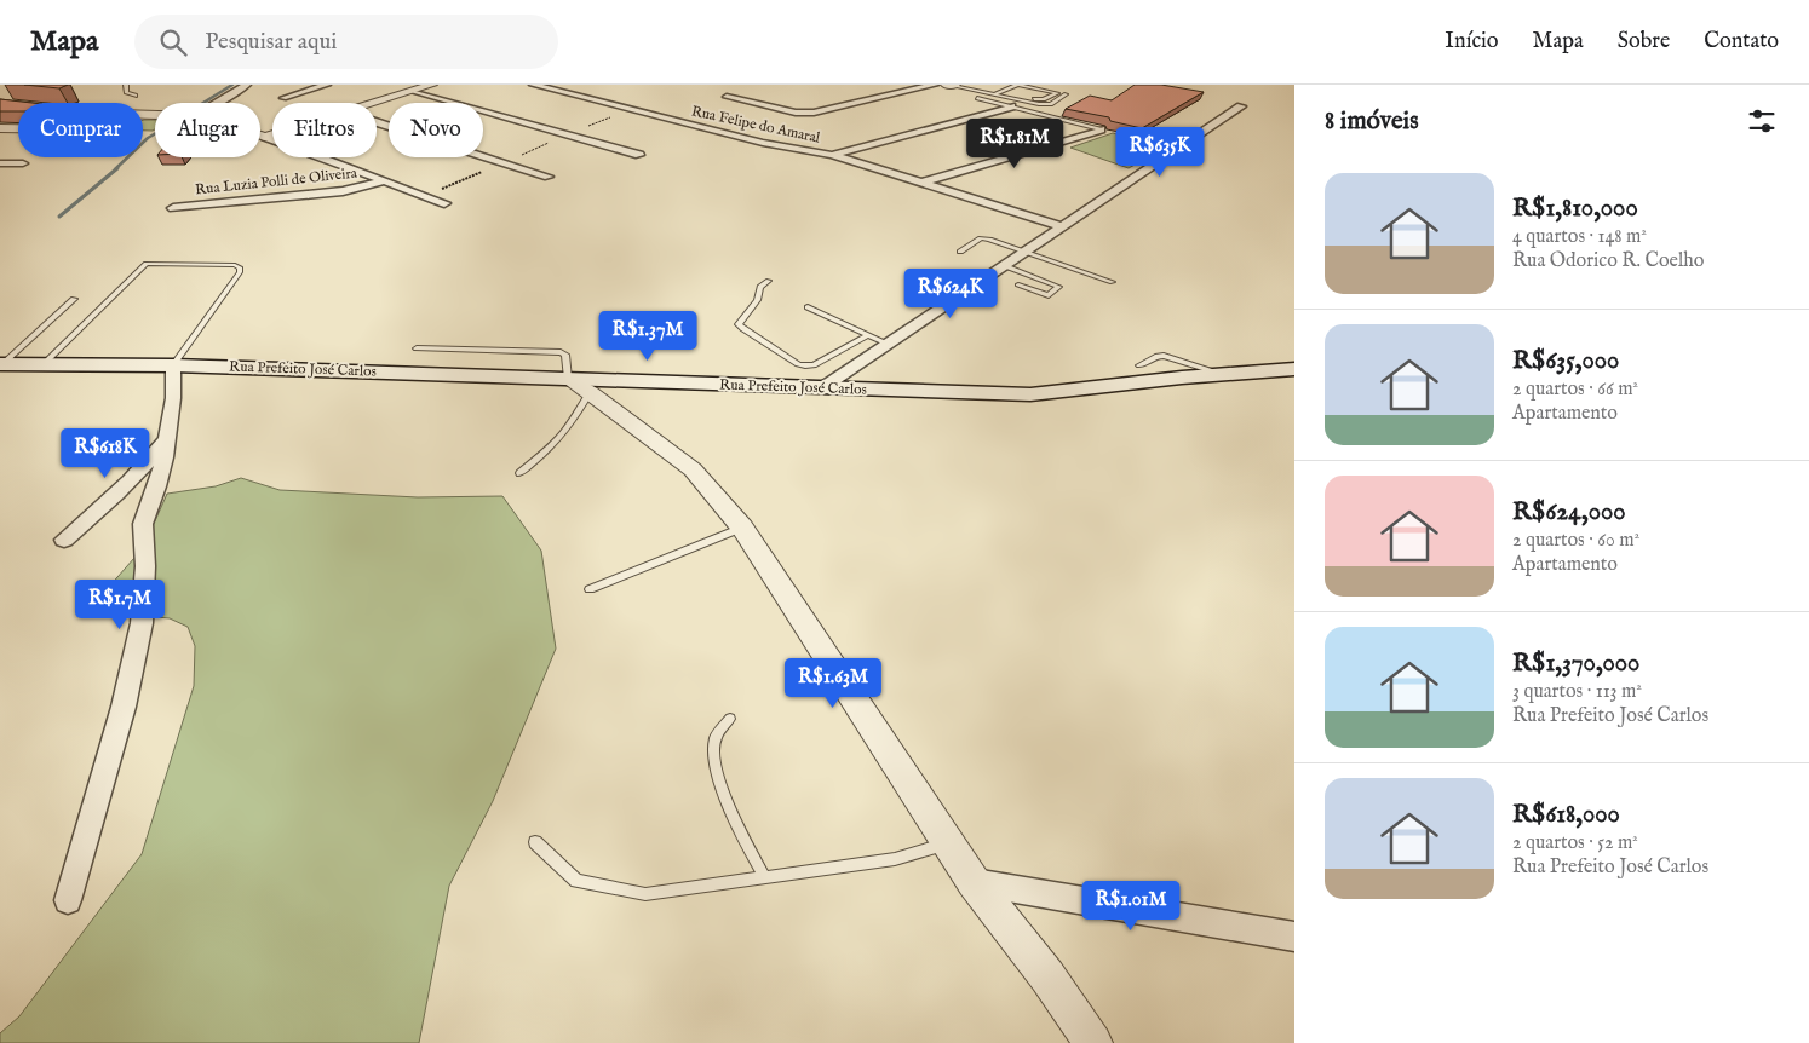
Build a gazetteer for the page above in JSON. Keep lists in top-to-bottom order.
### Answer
{
  "streets": {
    "main road": ["Rua Prefeito José Carlos"],
    "street": ["Rua Felipe do Amaral", "Rua Luzia Polli de Oliveira"]
  },
  "page": {
    "header": "Mapa",
    "search": "Pesquisar aqui",
    "nav": [
      "Início",
      "Mapa",
      "Sobre",
      "Contato"
    ],
    "heading": "8 imóveis",
    "chip": [
      "Comprar",
      "Alugar",
      "Filtros",
      "Novo"
    ],
    "price": [
      "R$1.81M",
      "R$635K",
      "R$624K",
      "R$1.37M",
      "R$618K",
      "R$1.7M",
      "R$1.63M",
      "R$1.01M"
    ],
    "list": [
      {
        "name": "R$1,810,000",
        "note": "4 quartos · 148 m² · Rua Odorico R. Coelho"
      },
      {
        "name": "R$635,000",
        "note": "2 quartos · 66 m² · Apartamento"
      },
      {
        "name": "R$624,000",
        "note": "2 quartos · 60 m² · Apartamento"
      },
      {
        "name": "R$1,370,000",
        "note": "3 quartos · 113 m² · Rua Prefeito José Carlos"
      },
      {
        "name": "R$618,000",
        "note": "2 quartos · 52 m² · Rua Prefeito José Carlos"
      }
    ]
  }
}
